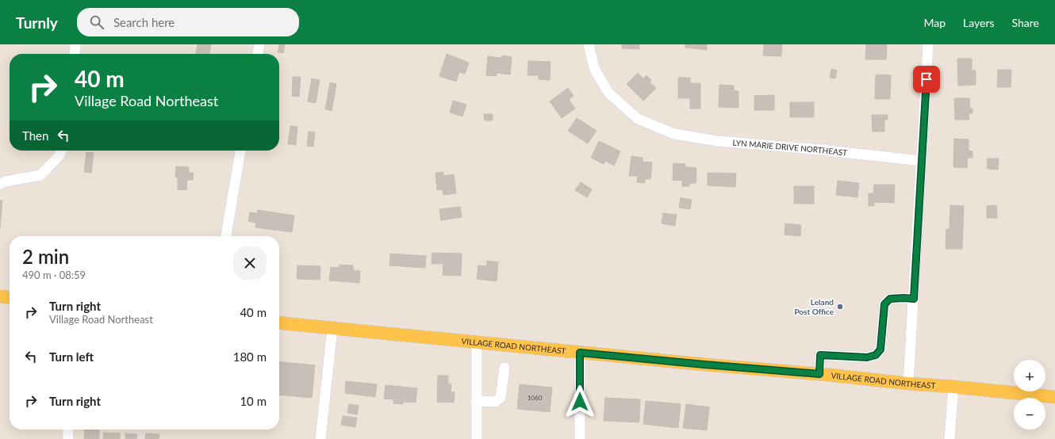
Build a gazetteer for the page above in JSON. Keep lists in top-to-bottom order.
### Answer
{
  "streets": {
    "main road": ["VILLAGE ROAD NORTHEAST"],
    "street": ["LYN MARIE DRIVE NORTHEAST"]
  },
  "places": ["Leland Post Office"],
  "house_numbers": ["1060"],
  "page": {
    "header": "Turnly",
    "search": "Search here",
    "nav": ["Map", "Layers", "Share"],
    "turn": ["40 m", "Village Road Northeast"],
    "then": "Then",
    "heading": ["2 min", "490 m · 08:59"],
    "list": [
      {
        "name": "Turn right",
        "note": "Village Road Northeast",
        "value": "40 m"
      },
      {
        "name": "Turn left",
        "value": "180 m"
      },
      {
        "name": "Turn right",
        "value": "10 m"
      }
    ],
    "map_buttons": ["+", "−"]
  }
}
